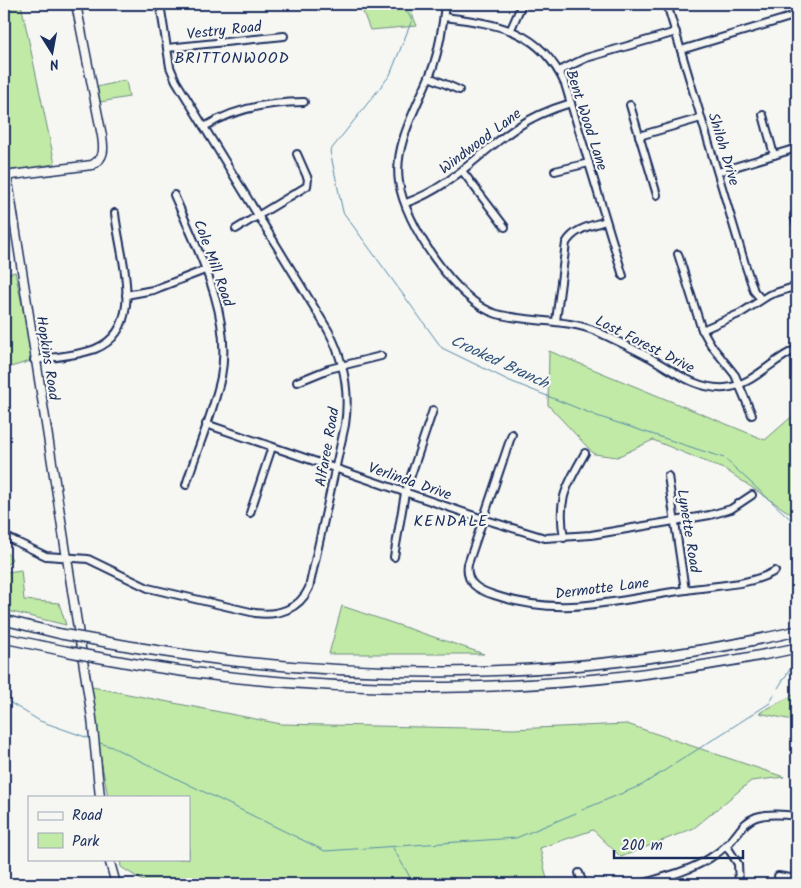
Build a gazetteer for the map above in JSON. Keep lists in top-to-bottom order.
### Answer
{
  "streets": {
    "main road": ["Hopkins Road"],
    "street": [
      "Vestry Road",
      "Bent Wood Lane",
      "Windwood Lane",
      "Shiloh Drive",
      "Cole Mill Road",
      "Lost Forest Drive",
      "Alfaree Road",
      "Verlinda Drive",
      "Lynette Road",
      "Dermotte Lane"
    ]
  },
  "crossings": [
    ["Vestry Road", "Alfaree Road"],
    ["Bent Wood Lane", "Windwood Lane"],
    ["Bent Wood Lane", "Lost Forest Drive"],
    ["Windwood Lane", "Lost Forest Drive"],
    ["Cole Mill Road", "Verlinda Drive"],
    ["Hopkins Road", "Alfaree Road"],
    ["Alfaree Road", "Verlinda Drive"],
    ["Verlinda Drive", "Lynette Road"],
    ["Verlinda Drive", "Dermotte Lane"],
    ["Lynette Road", "Dermotte Lane"]
  ],
  "districts": ["BRITTONWOOD", "KENDALE"],
  "water": ["Crooked Branch"],
  "legend": ["Road", "Park"],
  "scale_bar": "200 m",
  "north": "bottom"
}
